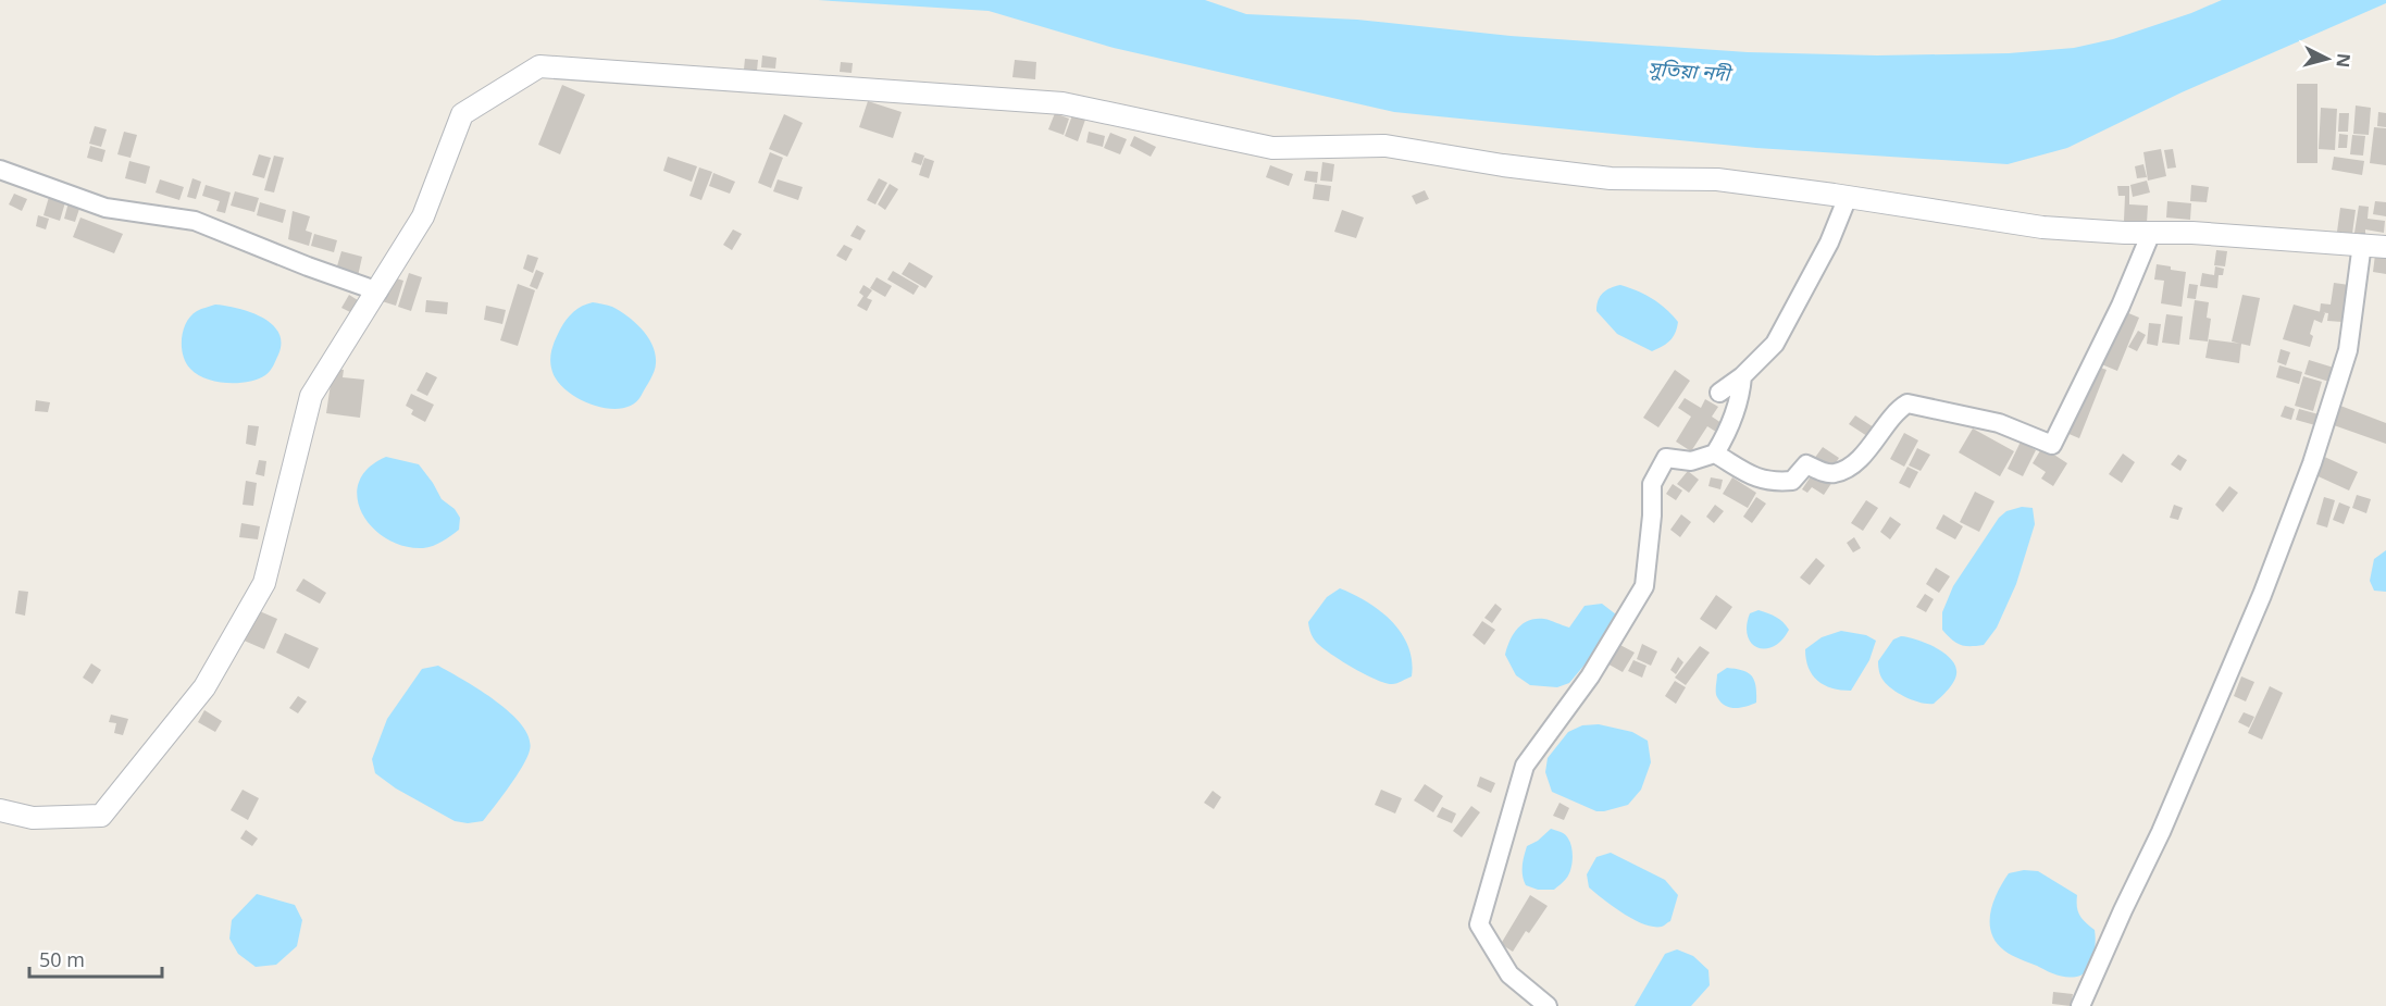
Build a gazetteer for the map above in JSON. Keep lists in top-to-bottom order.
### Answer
{
  "water": ["সুতিয়া নদী"],
  "scale_bar": "50 m",
  "north": "right"
}
